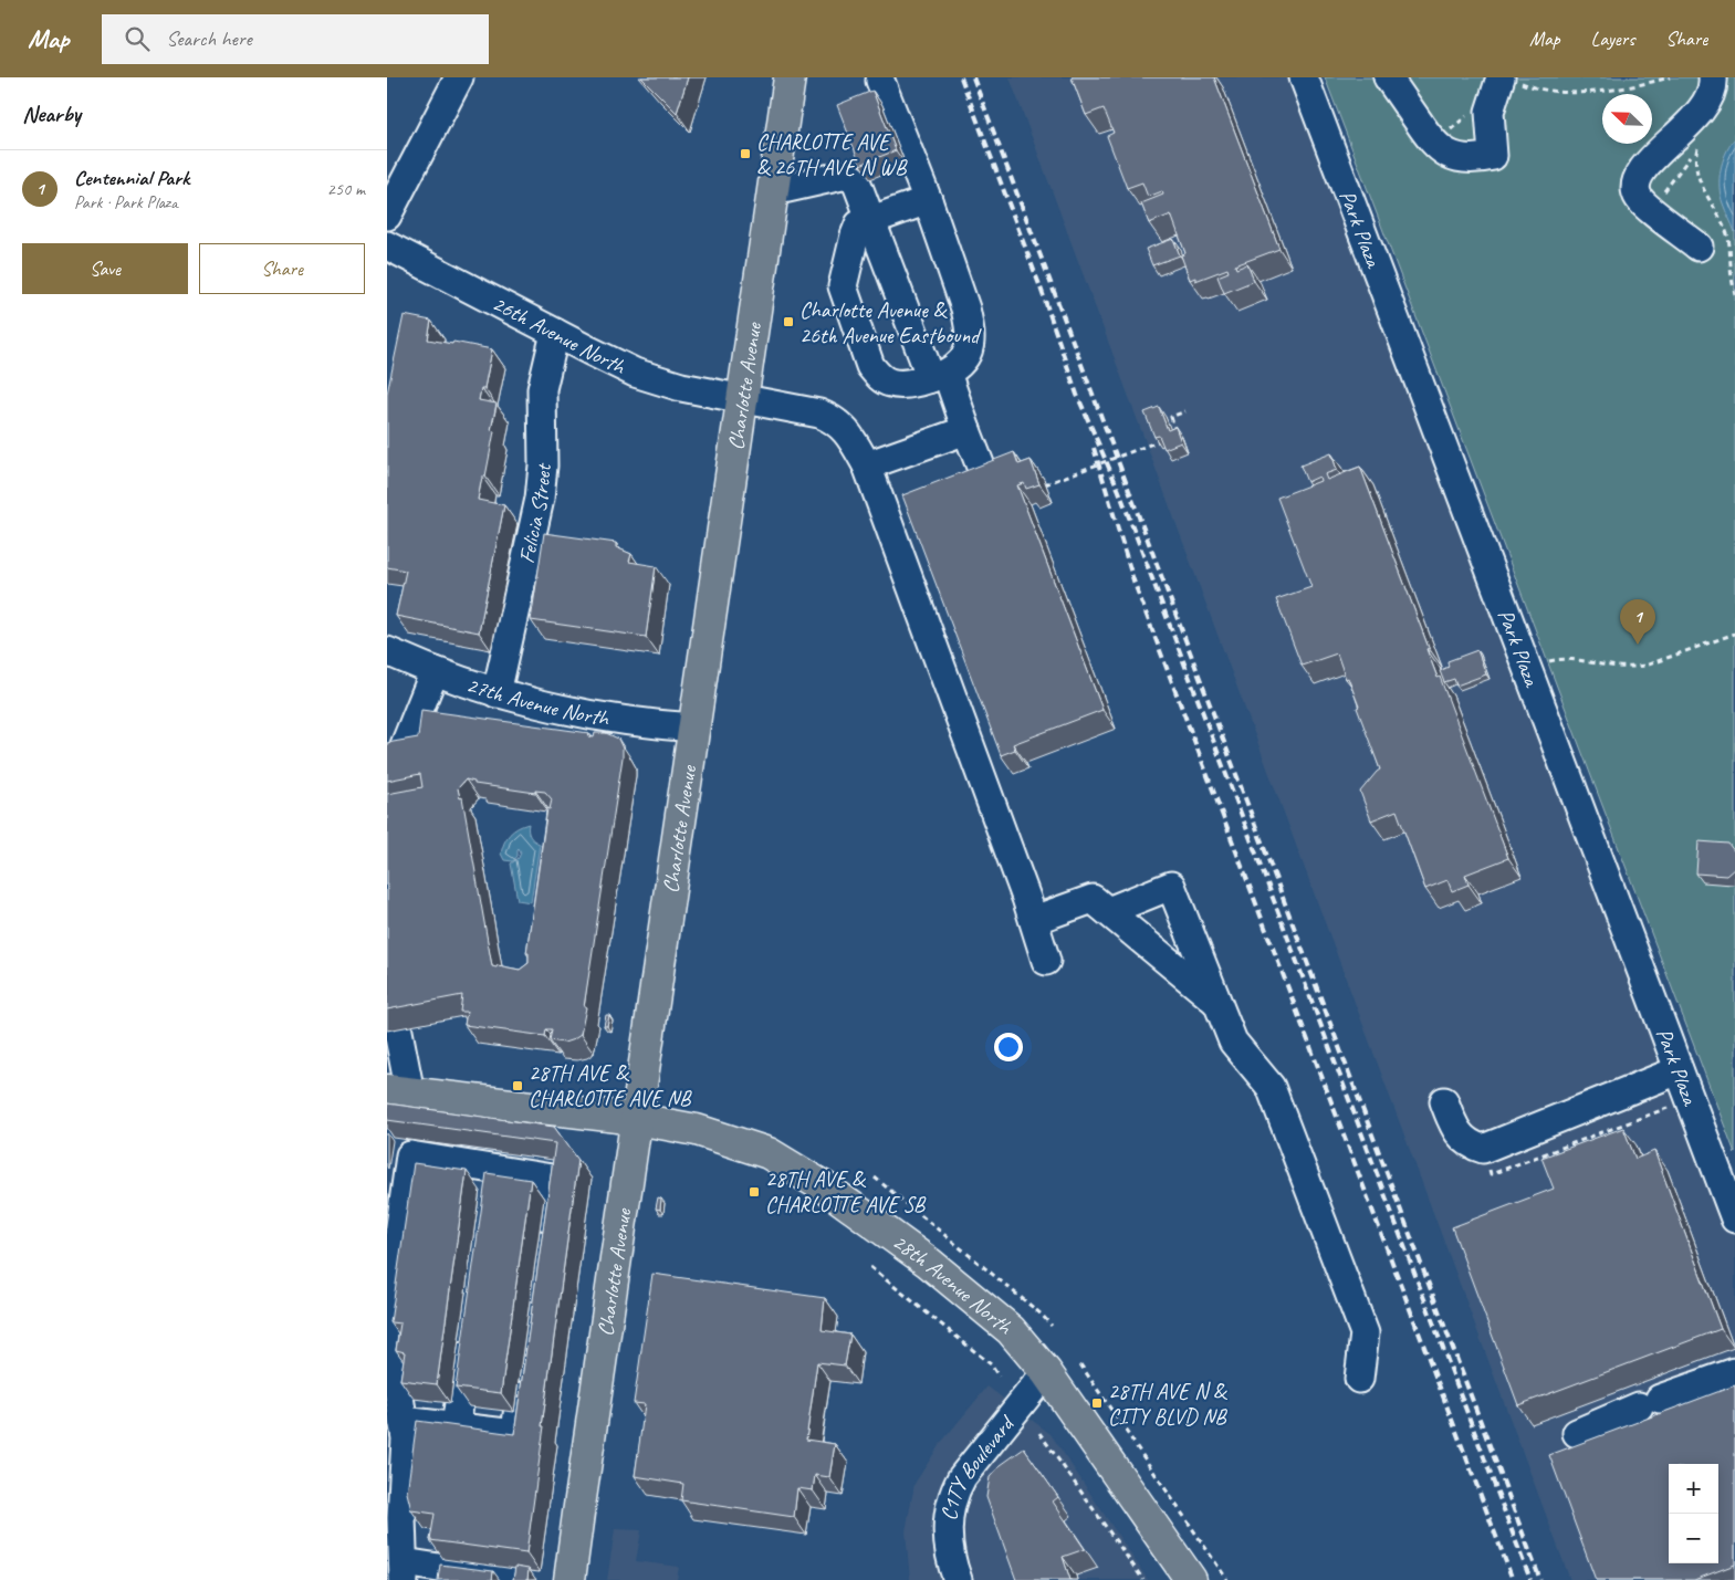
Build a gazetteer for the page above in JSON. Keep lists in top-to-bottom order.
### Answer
{
  "streets": {
    "main road": ["Charlotte Avenue", "28th Avenue North"],
    "street": [
      "Park Plaza",
      "26th Avenue North",
      "Felicia Street",
      "27th Avenue North",
      "C1TY Boulevard"
    ]
  },
  "crossings": [
    ["26th Avenue North", "Charlotte Avenue"],
    ["26th Avenue North", "Felicia Street"],
    ["Charlotte Avenue", "27th Avenue North"],
    ["Charlotte Avenue", "28th Avenue North"],
    ["Felicia Street", "27th Avenue North"],
    ["28th Avenue North", "C1TY Boulevard"]
  ],
  "places": {
    "transit": [
      "CHARLOTTE AVE & 26TH AVE N WB",
      "Charlotte Avenue & 26th Avenue Eastbound",
      "28TH AVE & CHARLOTTE AVE NB",
      "28TH AVE & CHARLOTTE AVE SB",
      "28TH AVE N & CITY BLVD NB"
    ]
  },
  "north": "top left",
  "page": {
    "header": "Map",
    "search": "Search here",
    "nav": ["Map", "Layers", "Share"],
    "heading": "Nearby",
    "list": [
      {
        "mark": "1",
        "name": "Centennial Park",
        "note": "Park · Park Plaza",
        "value": "250 m"
      }
    ],
    "buttons": ["Save", "Share"],
    "pins": "1",
    "map_buttons": ["+", "−"]
  }
}
